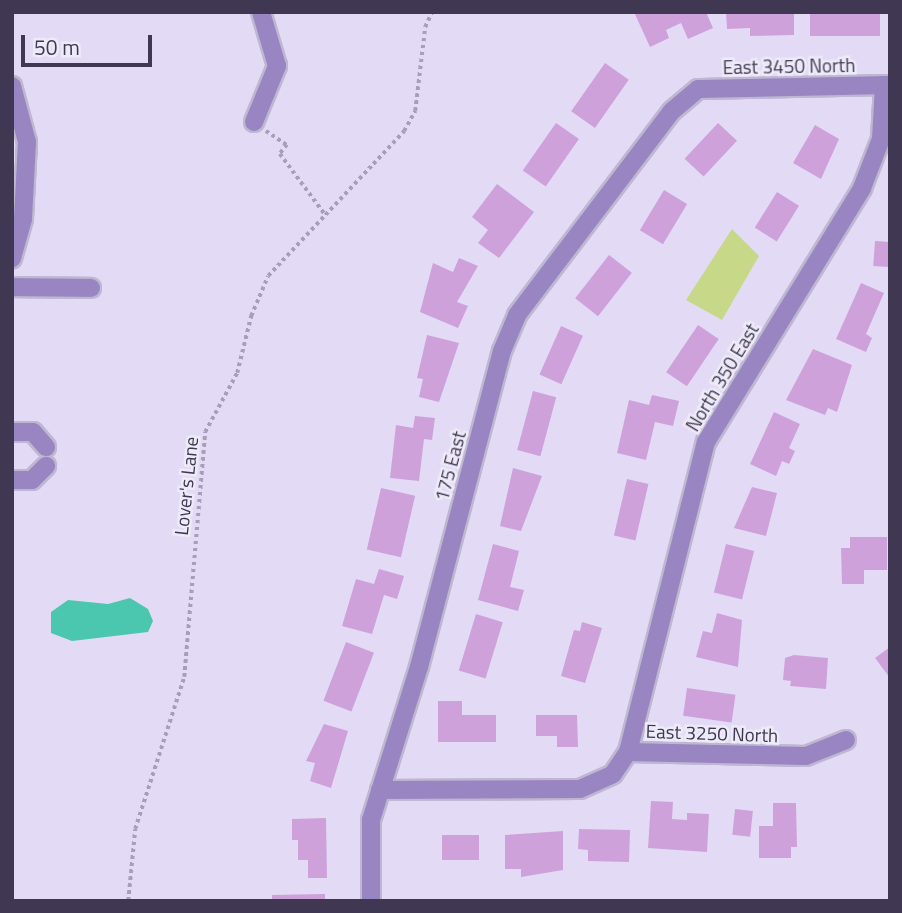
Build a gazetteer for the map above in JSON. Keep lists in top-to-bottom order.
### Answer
{
  "streets": {
    "street": [
      "East 3450 North",
      "North 350 East",
      "175 East",
      "East 3250 North"
    ],
    "path": ["Lover's Lane"]
  },
  "crossings": [
    ["East 3450 North", "North 350 East"],
    ["East 3450 North", "175 East"],
    ["North 350 East", "East 3250 North"],
    ["175 East", "East 3250 North"]
  ],
  "scale_bar": "50 m"
}
